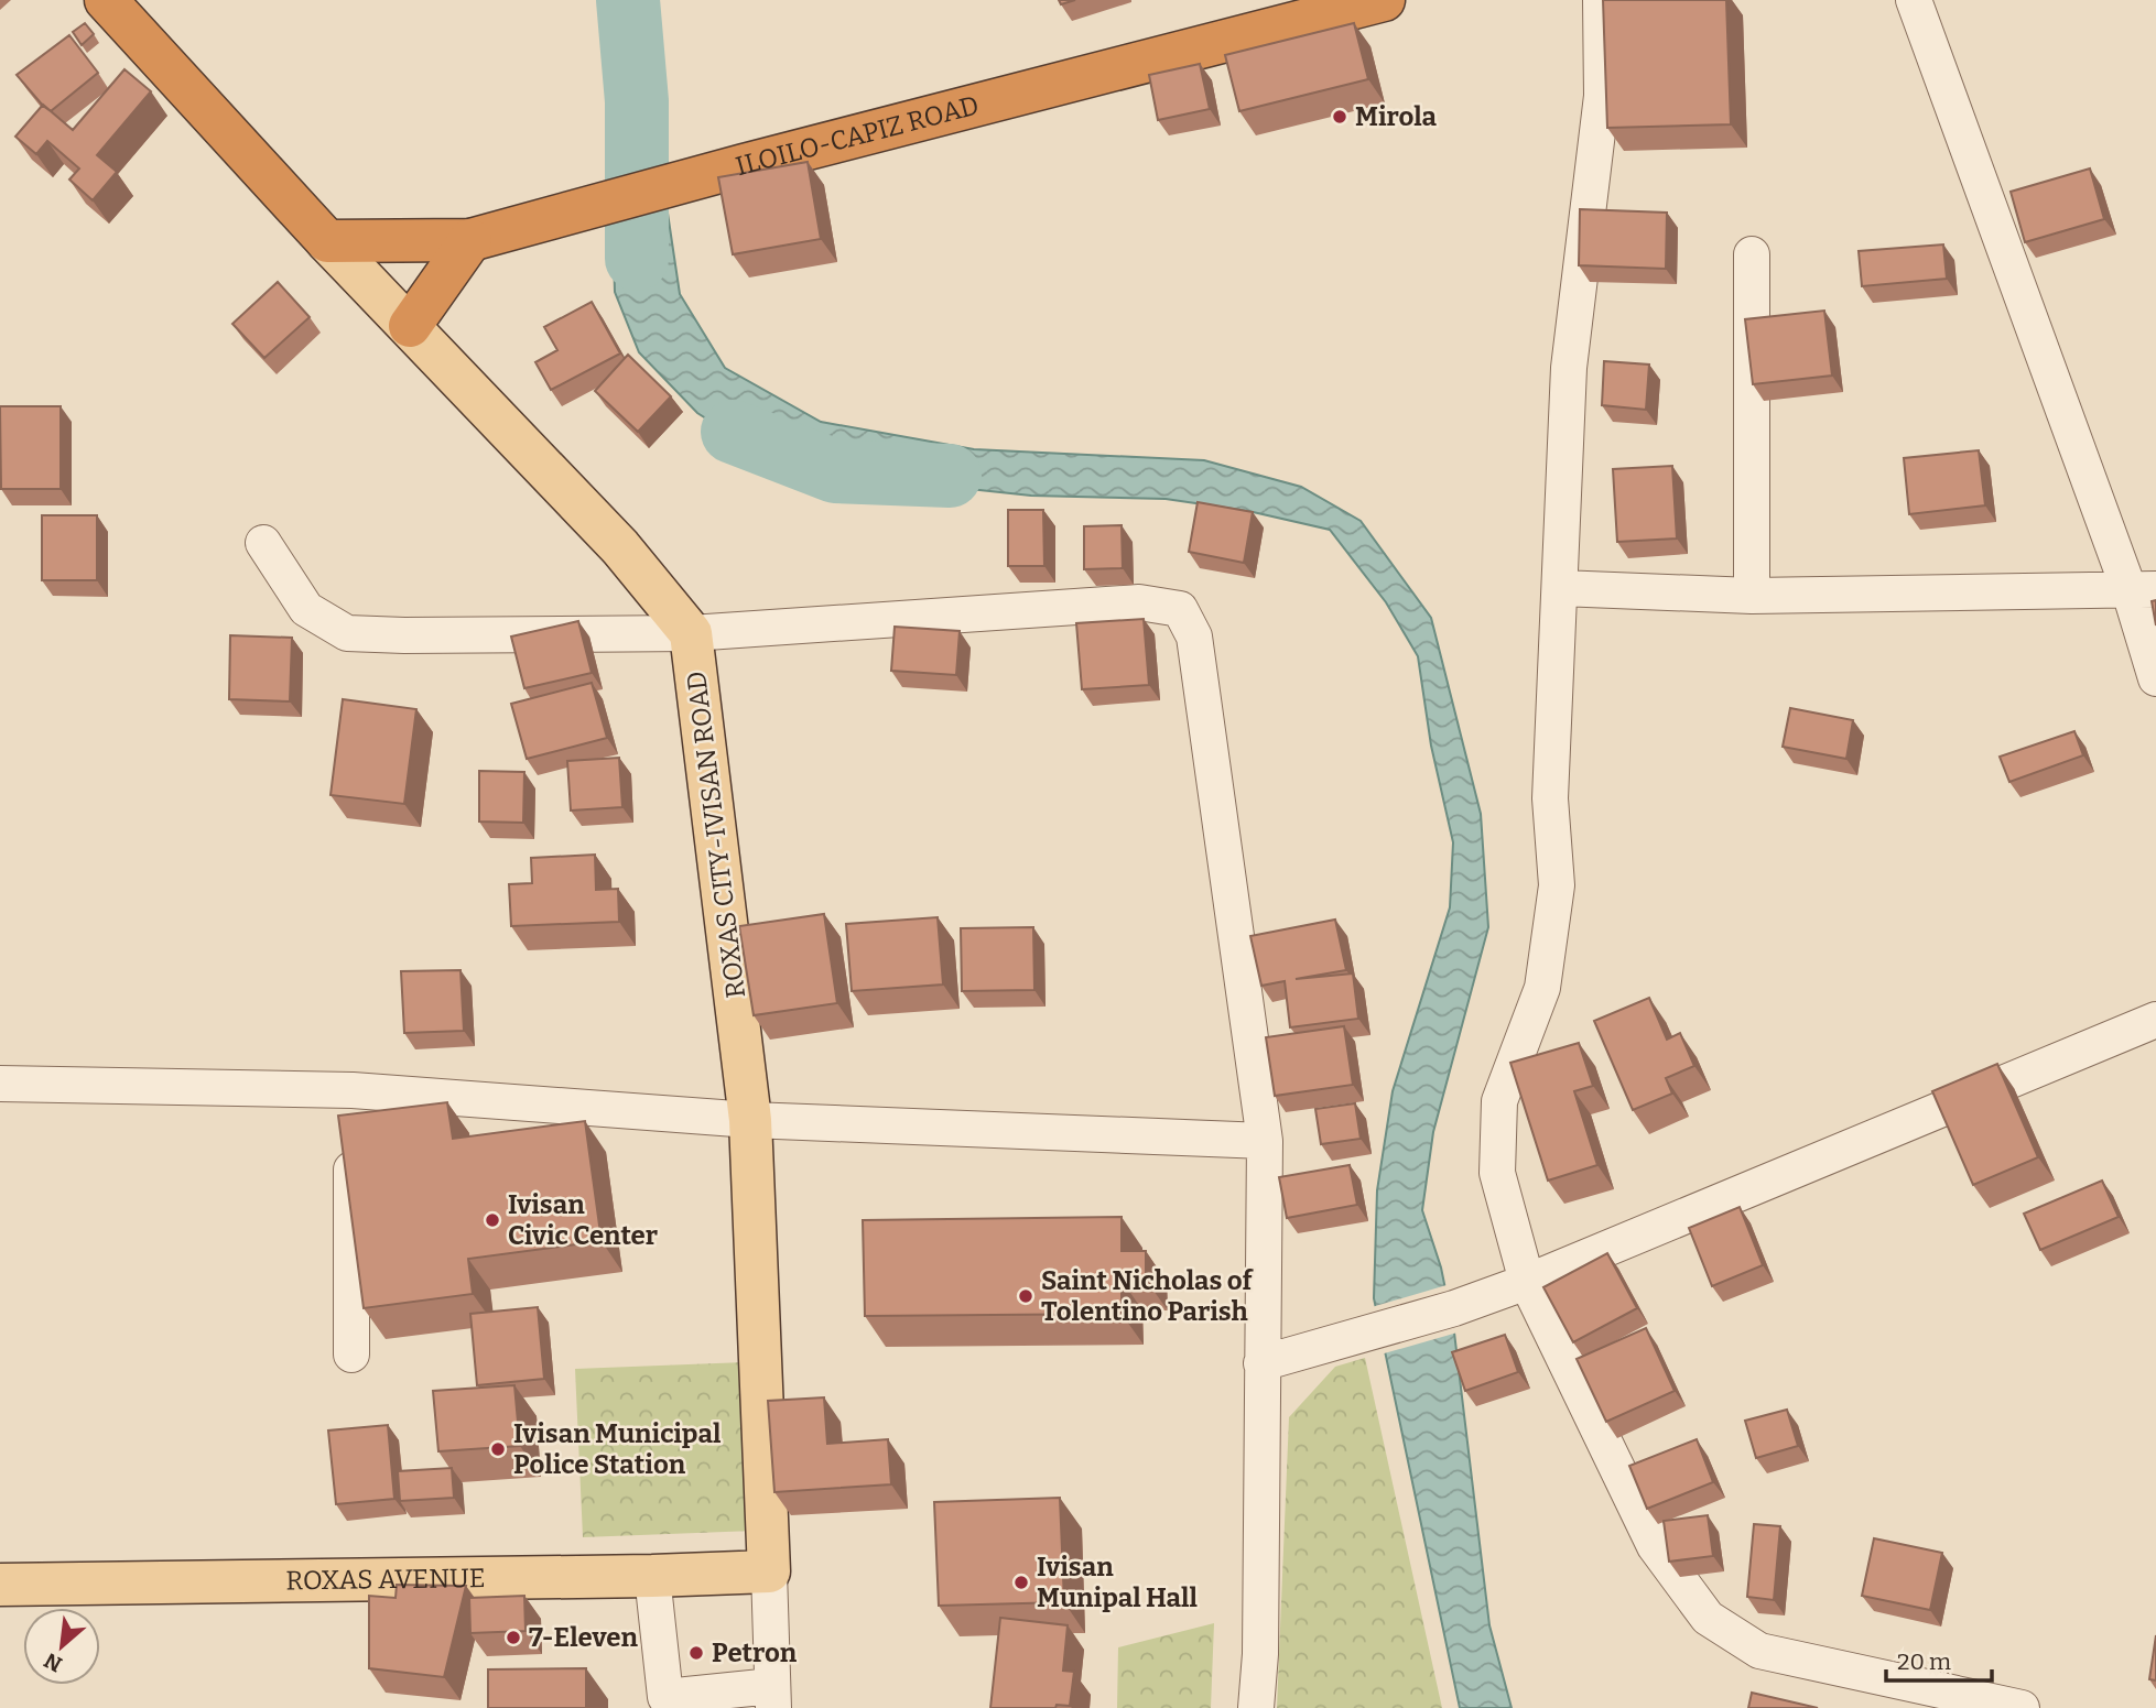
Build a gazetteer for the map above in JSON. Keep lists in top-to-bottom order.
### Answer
{
  "streets": {
    "highway": ["ILOILO-CAPIZ ROAD"],
    "main road": ["ROXAS CITY-IVISAN ROAD", "ROXAS AVENUE"]
  },
  "crossings": [
    ["ILOILO-CAPIZ ROAD", "ROXAS CITY-IVISAN ROAD"],
    ["ROXAS CITY-IVISAN ROAD", "ROXAS AVENUE"]
  ],
  "places": [
    "Mirola",
    "Ivisan Civic Center",
    "Saint Nicholas of Tolentino Parish",
    "Ivisan Municipal Police Station",
    "Ivisan Munipal Hall",
    "7-Eleven",
    "Petron"
  ],
  "scale_bar": "20 m",
  "north": "bottom left"
}
